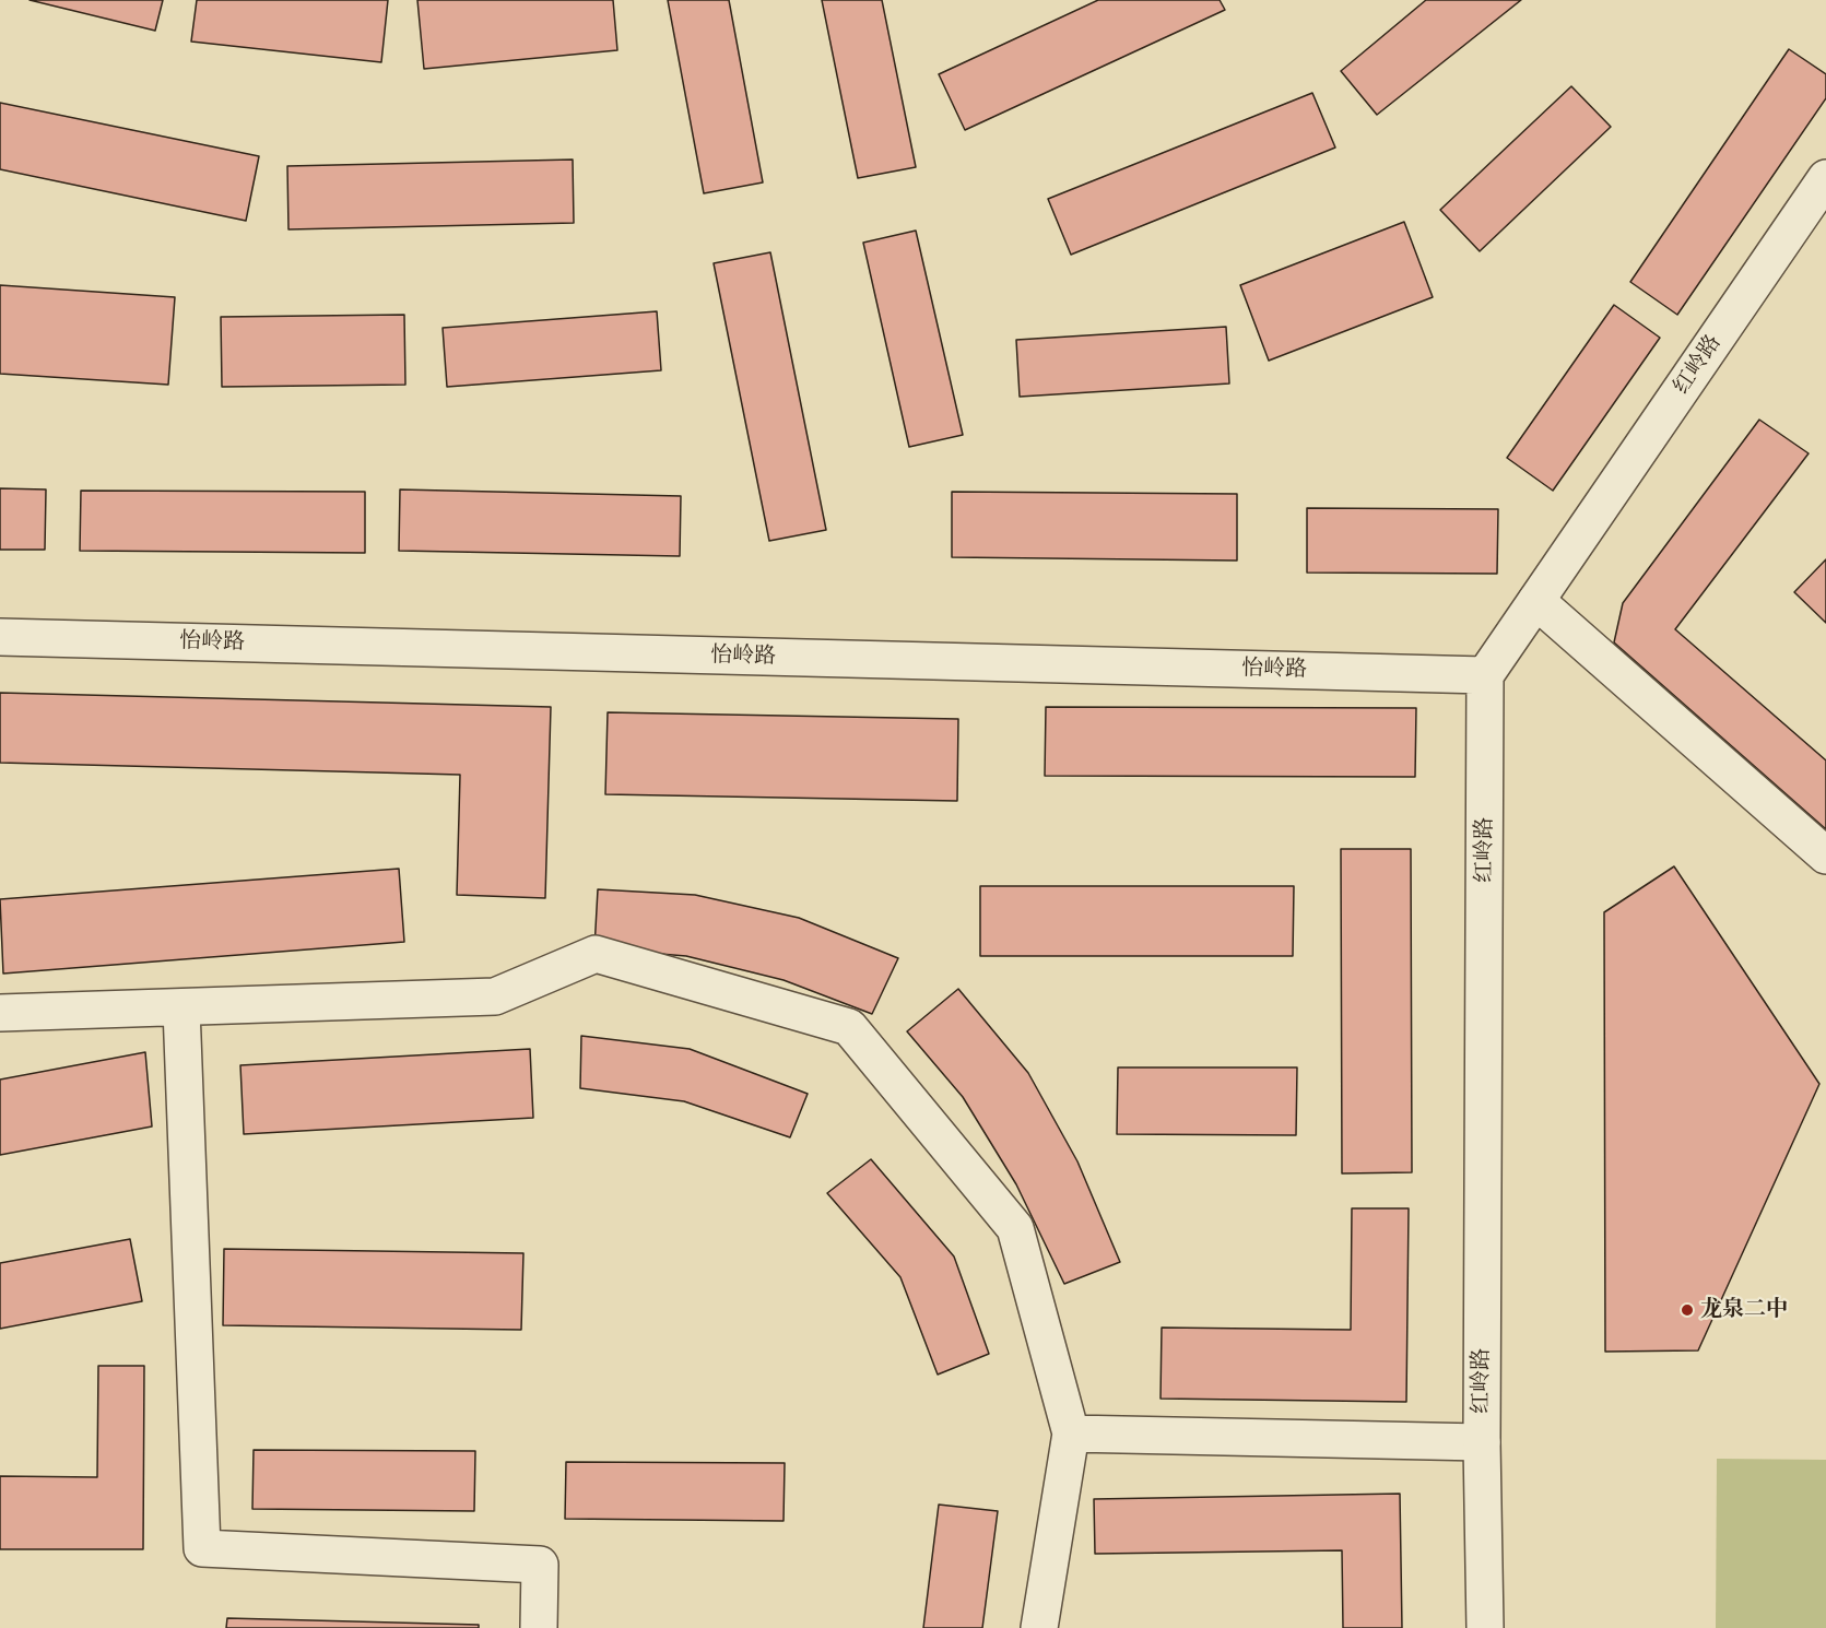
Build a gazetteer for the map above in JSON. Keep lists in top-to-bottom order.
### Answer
{
  "streets": {
    "street": ["红岭路", "怡岭路"]
  },
  "crossings": [
    ["红岭路", "怡岭路"]
  ],
  "places": ["龙泉二中"]
}
